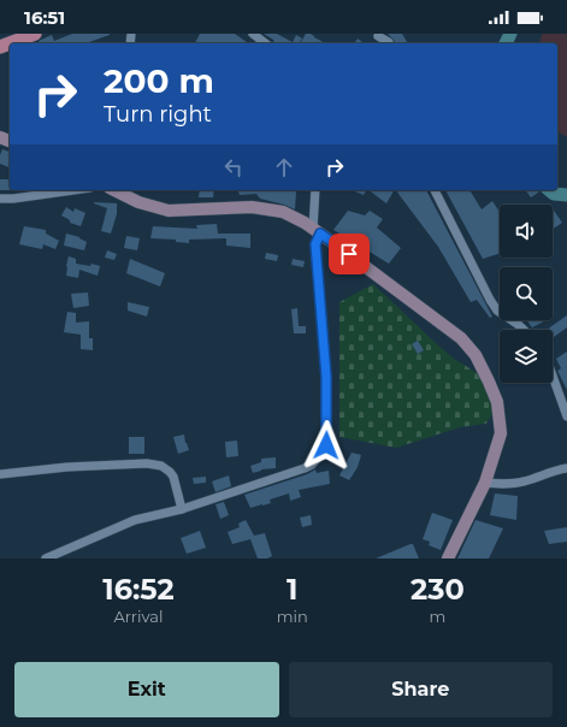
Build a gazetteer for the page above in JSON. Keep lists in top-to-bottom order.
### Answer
{
  "page": {
    "status": "16:51",
    "turn": ["200 m", "Turn right"],
    "eta": [
      "16:52",
      "Arrival",
      "1",
      "min",
      "230",
      "m"
    ],
    "buttons": ["Exit", "Share"]
  }
}
